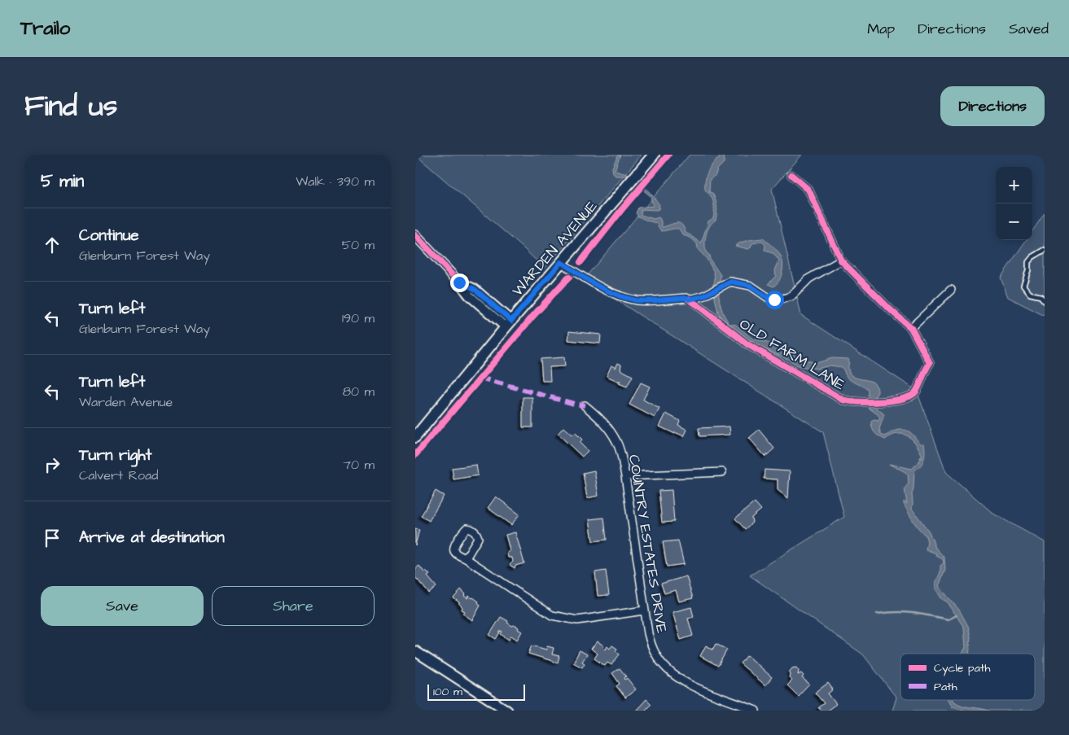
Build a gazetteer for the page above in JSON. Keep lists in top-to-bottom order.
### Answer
{
  "streets": {
    "main road": ["WARDEN AVENUE"],
    "street": ["OLD FARM LANE", "COUNTRY ESTATES DRIVE"]
  },
  "legend": ["Cycle path", "Path"],
  "scale_bar": "100 m",
  "page": {
    "header": "Trailo",
    "nav": ["Map", "Directions", "Saved"],
    "title": "Find us",
    "buttons": [
      "Directions",
      ["Save", "Share"]
    ],
    "heading": ["5 min", "Walk · 390 m"],
    "map_buttons": ["+", "−"],
    "list": [
      ["Continue", "Glenburn Forest Way", "50 m"],
      ["Turn left", "Glenburn Forest Way", "190 m"],
      ["Turn left", "Warden Avenue", "80 m"],
      ["Turn right", "Calvert Road", "70 m"],
      "Arrive at destination"
    ],
    "scale": "100 m"
  }
}
